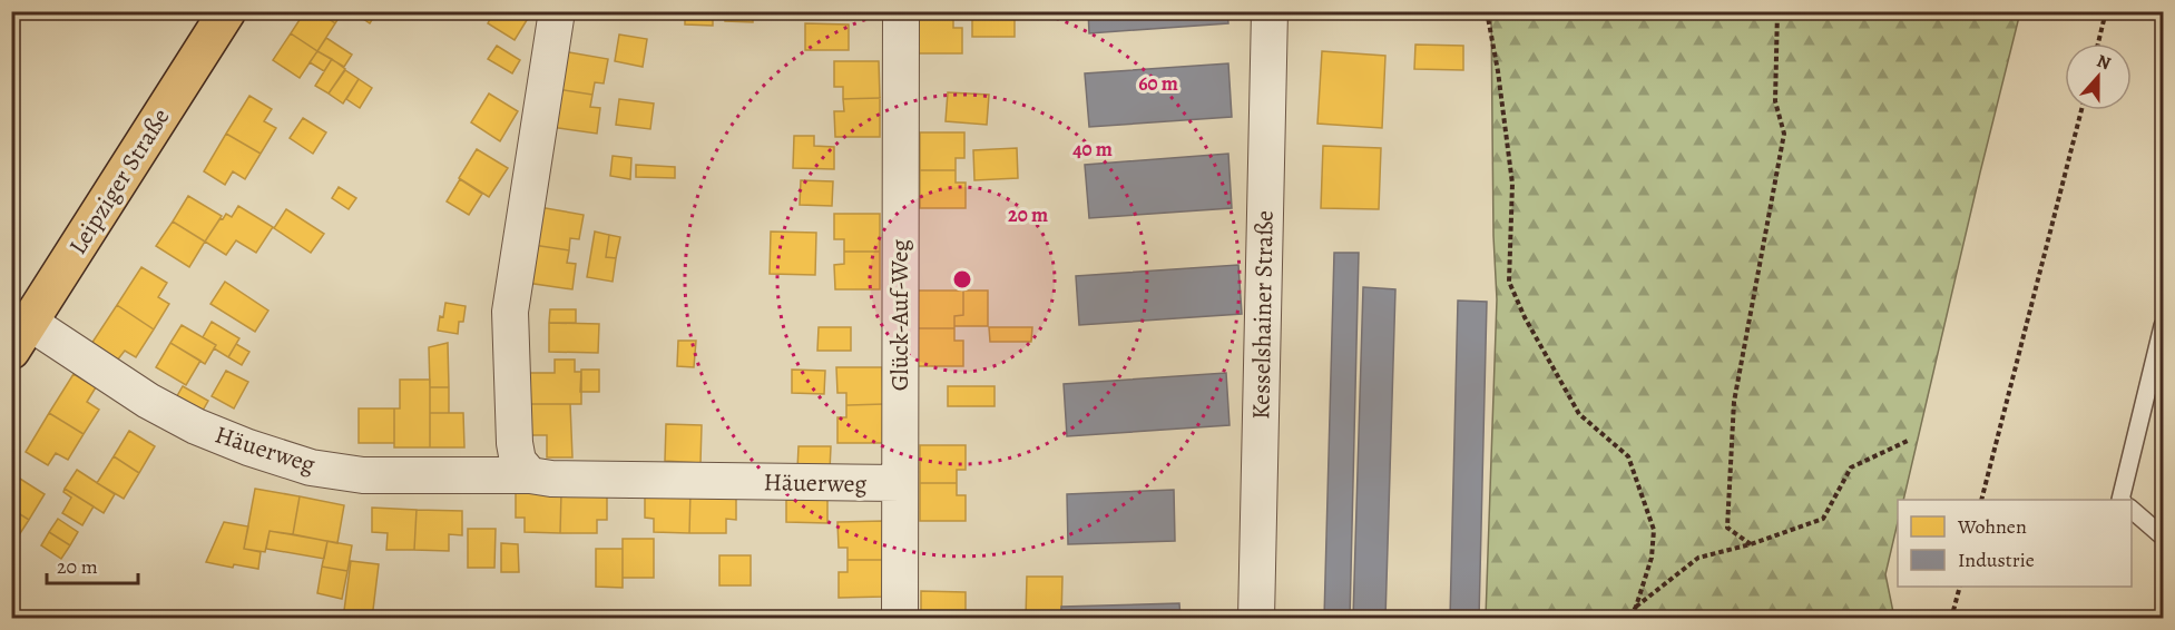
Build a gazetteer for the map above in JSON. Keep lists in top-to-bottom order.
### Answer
{
  "streets": {
    "main road": ["Leipziger Straße"],
    "street": ["Glück-Auf-Weg", "Kesselshainer Straße", "Häuerweg"]
  },
  "crossings": [
    ["Leipziger Straße", "Häuerweg"],
    ["Glück-Auf-Weg", "Häuerweg"]
  ],
  "legend": ["Wohnen", "Industrie"],
  "scale_bar": "20 m",
  "north": "top",
  "rings": ["60 m", "40 m", "20 m"]
}
